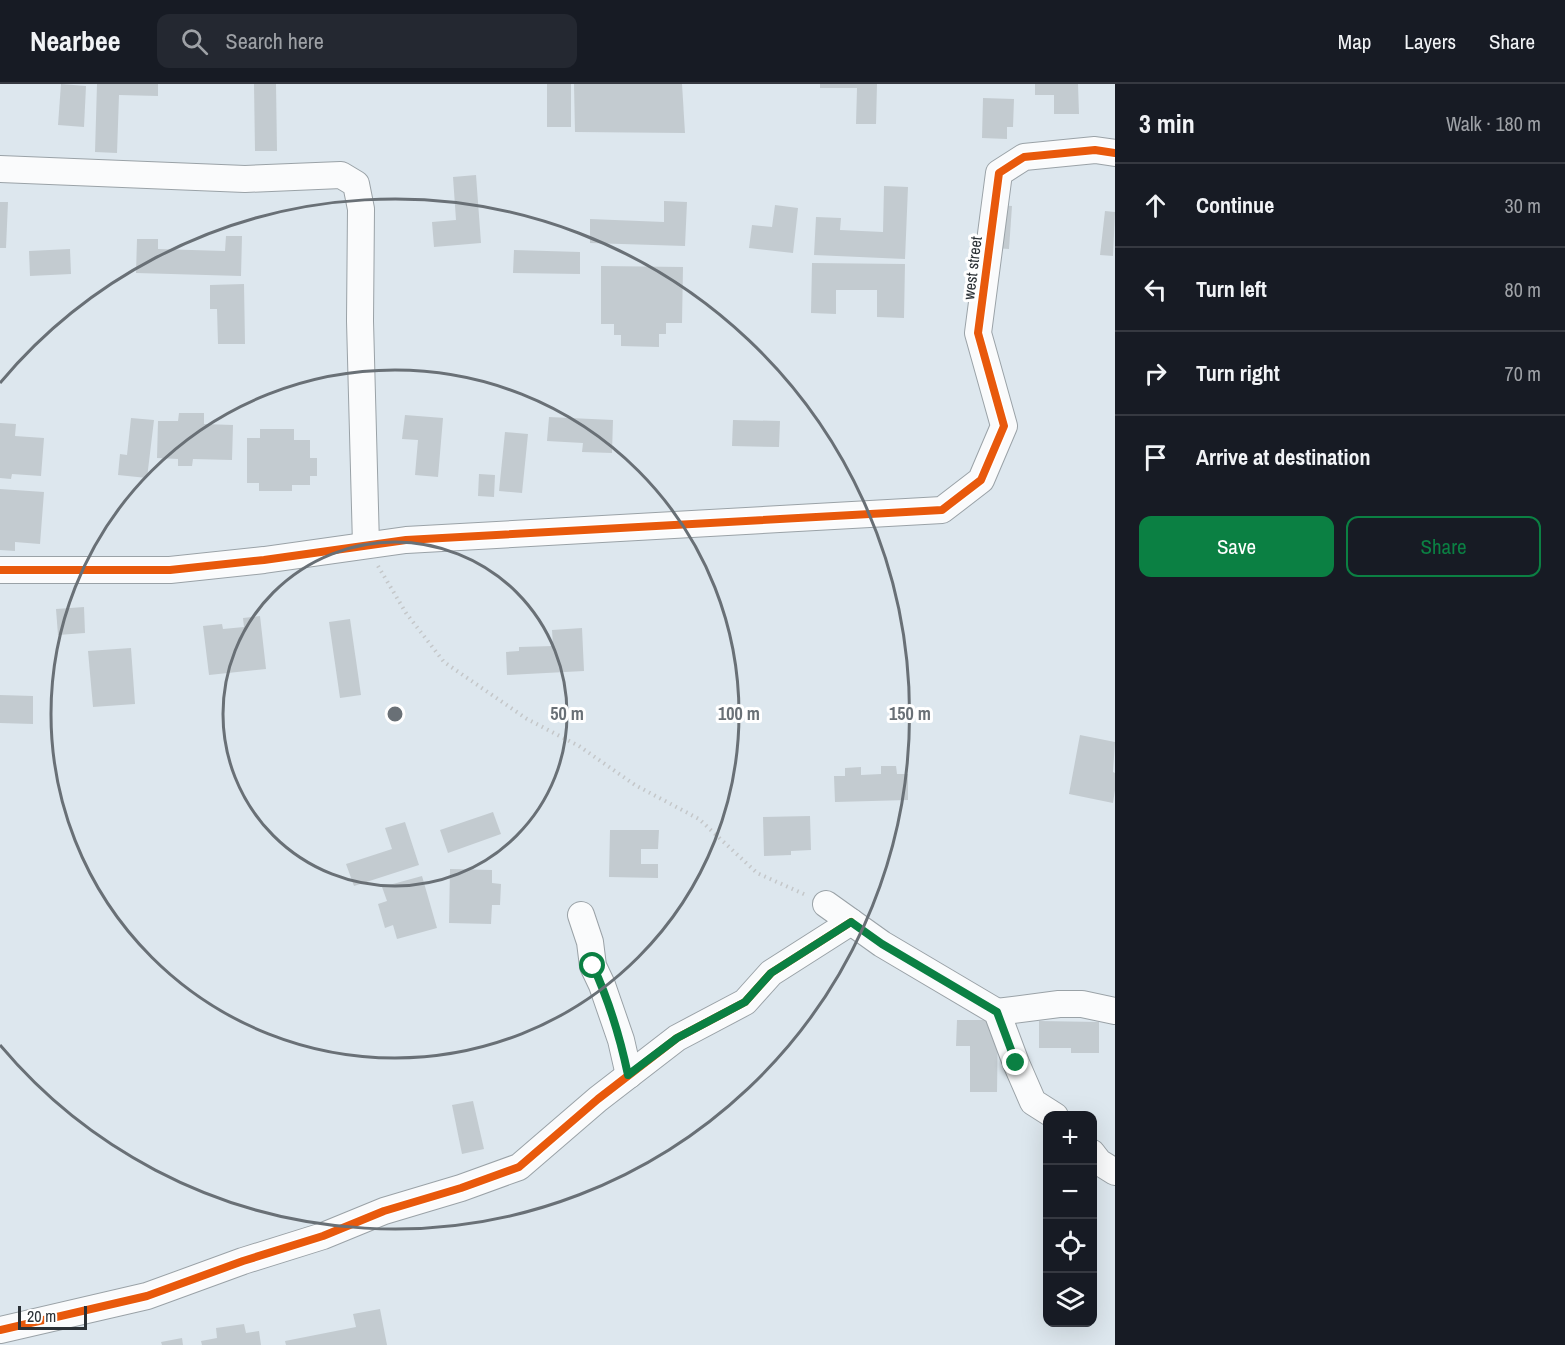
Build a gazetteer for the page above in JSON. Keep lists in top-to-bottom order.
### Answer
{
  "streets": {
    "street": ["west street"]
  },
  "scale_bar": "20 m",
  "page": {
    "header": "Nearbee",
    "search": "Search here",
    "nav": ["Map", "Layers", "Share"],
    "heading": ["3 min", "Walk · 180 m"],
    "list": [
      ["Continue", "30 m"],
      ["Turn left", "80 m"],
      ["Turn right", "70 m"],
      "Arrive at destination"
    ],
    "buttons": ["Save", "Share"],
    "map_buttons": ["+", "−"],
    "scale": "20 m"
  },
  "rings": ["50 m", "100 m", "150 m"]
}
